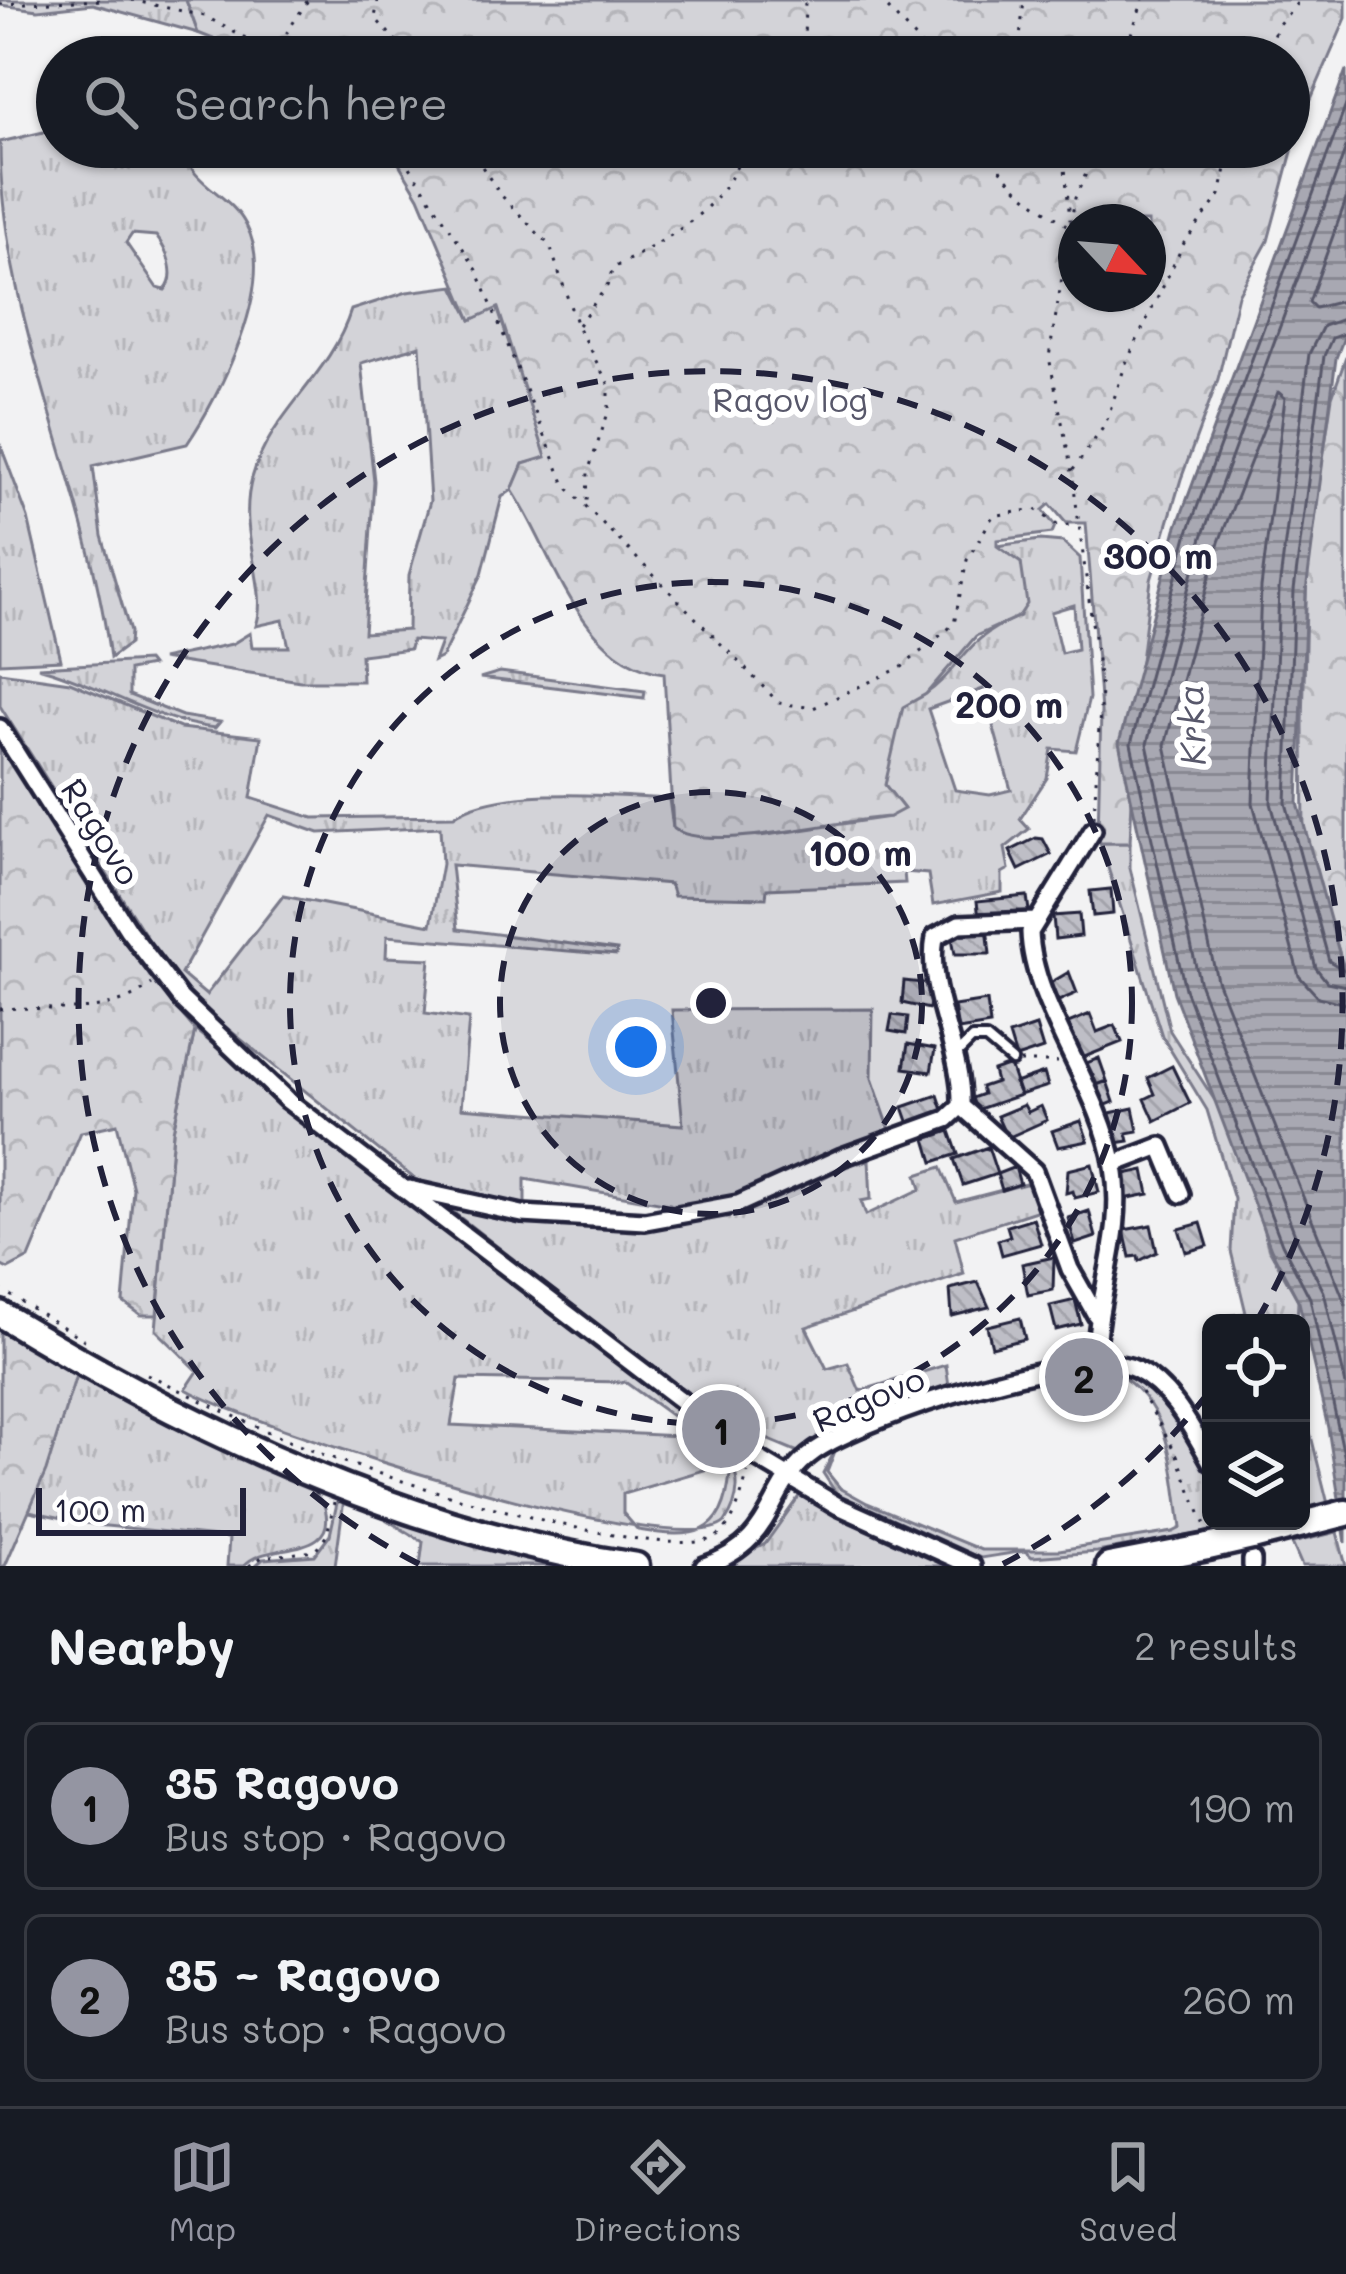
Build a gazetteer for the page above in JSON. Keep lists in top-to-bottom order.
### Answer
{
  "streets": {
    "street": ["Ragovo"]
  },
  "water": ["Krka"],
  "parks": ["Ragov log"],
  "scale_bar": "100 m",
  "north": "bottom right",
  "page": {
    "search": "Search here",
    "pins": ["2", "1"],
    "scale": "100 m",
    "heading": ["Nearby", "2 results"],
    "list": [
      {
        "mark": "1",
        "name": "35 Ragovo",
        "note": "Bus stop · Ragovo",
        "value": "190 m"
      },
      {
        "mark": "2",
        "name": "35 ~ Ragovo",
        "note": "Bus stop · Ragovo",
        "value": "260 m"
      }
    ],
    "nav": ["Map", "Directions", "Saved"]
  },
  "rings": ["300 m", "200 m", "100 m"]
}
